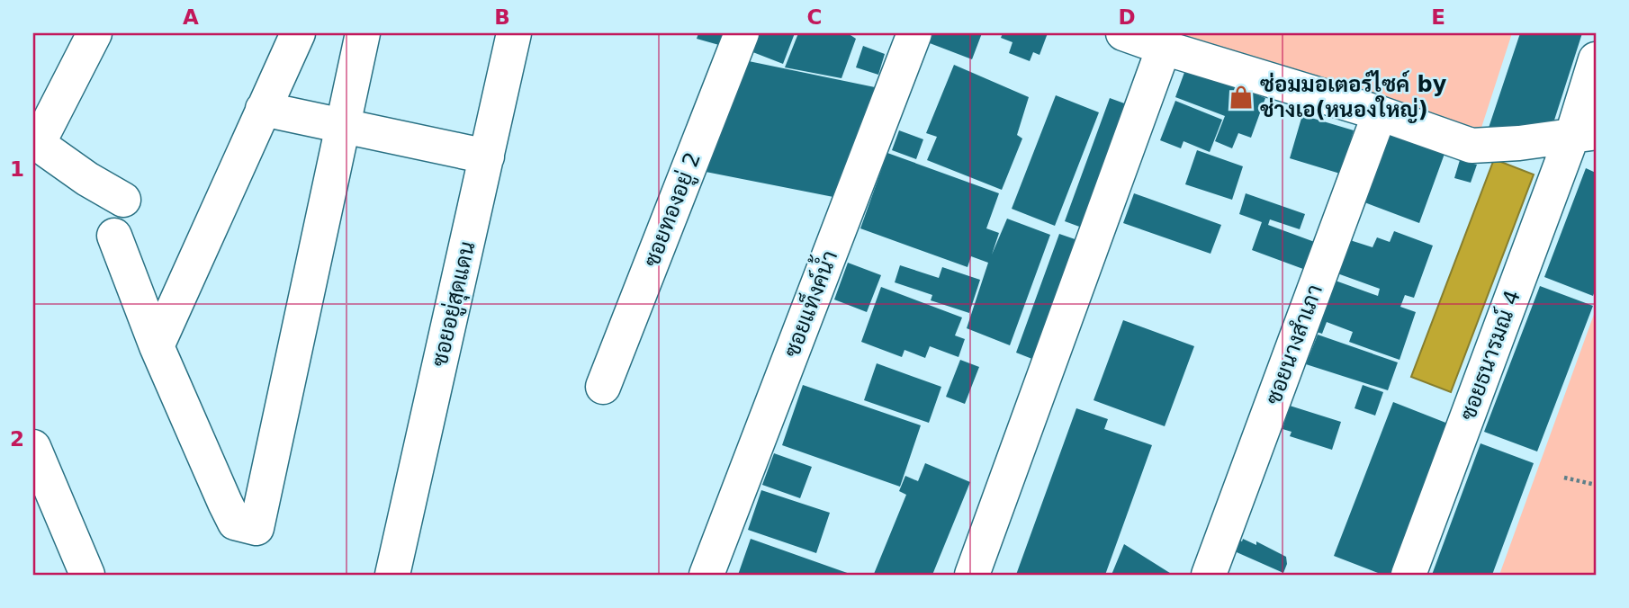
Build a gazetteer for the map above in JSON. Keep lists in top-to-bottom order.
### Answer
{
  "streets": {
    "street": [
      "ซอยทองอยู่ 2",
      "ซอยอยู่สุดแดน",
      "ซอยแท็งค์น้ำ",
      "ซอยนางสำเภา",
      "ซอยธนารมณ์ 4"
    ]
  },
  "places": {
    "shop": ["ซ่อมมอเตอร์ไซค์ by ช่างเอ(หนองใหญ่)"]
  },
  "grid": {
    "columns": [
      "A",
      "B",
      "C",
      "D",
      "E"
    ],
    "rows": ["1", "2"]
  }
}
